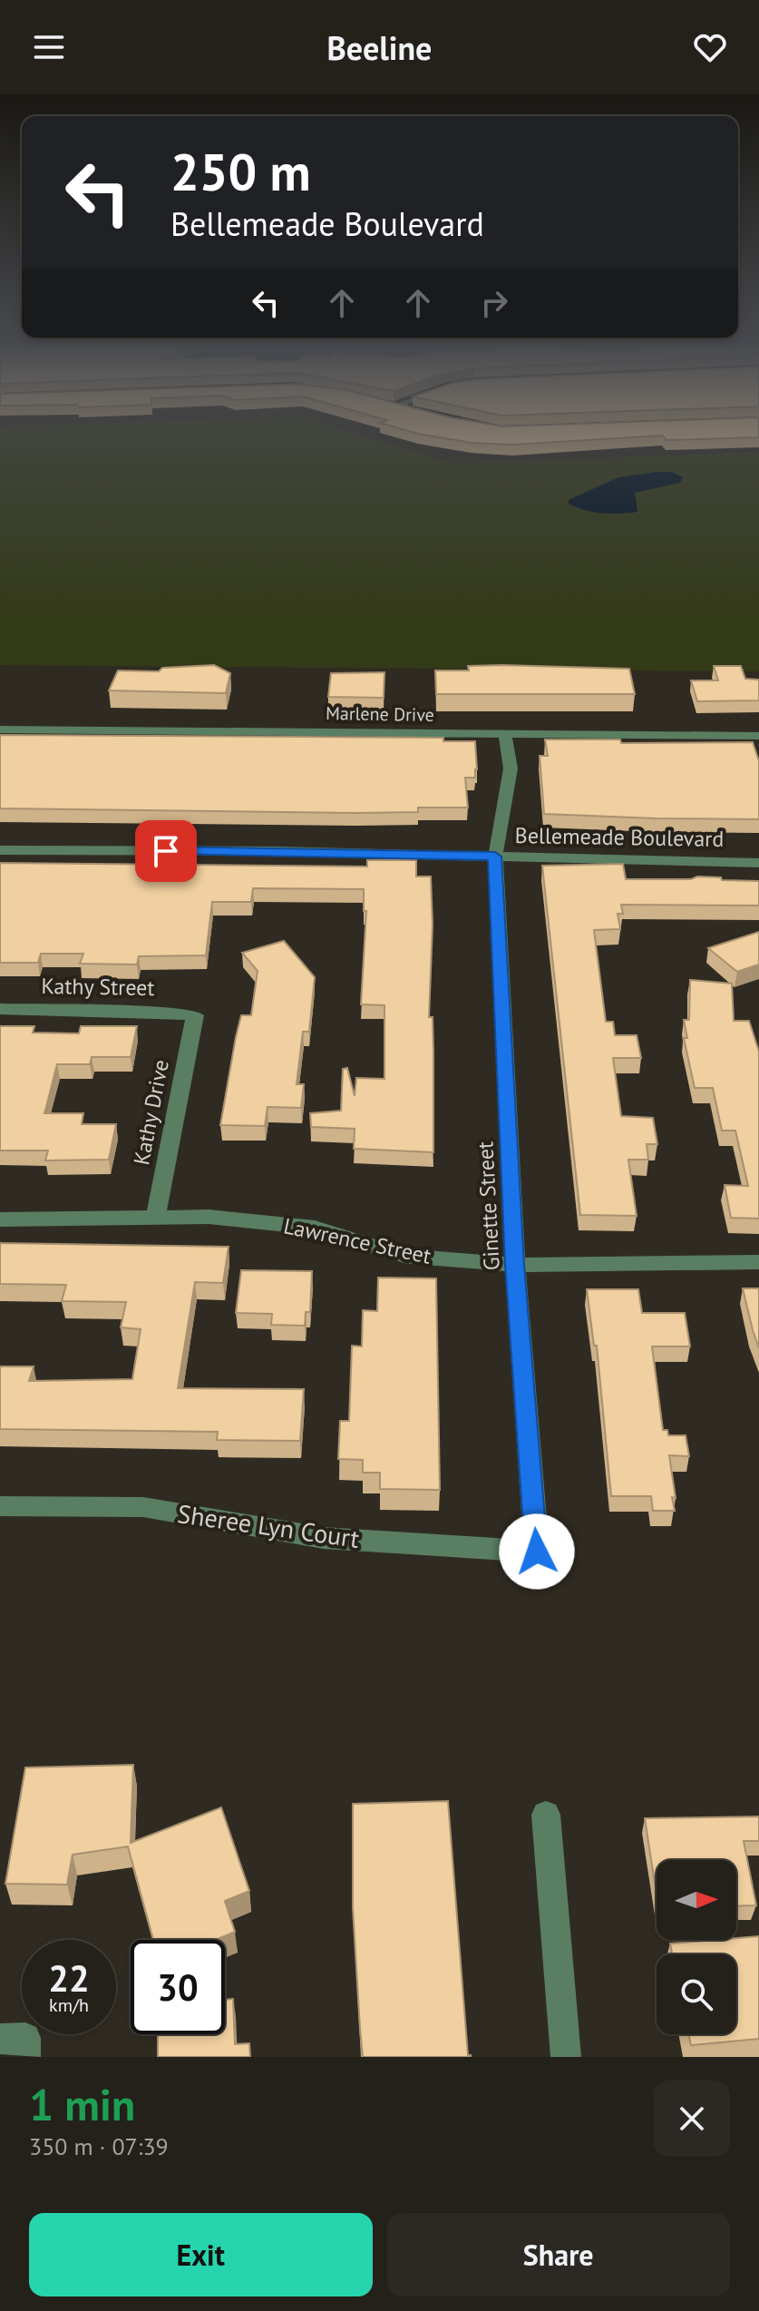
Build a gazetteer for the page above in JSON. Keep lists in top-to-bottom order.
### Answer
{
  "streets": {
    "street": [
      "Marlene Drive",
      "Bellemeade Boulevard",
      "Kathy Street",
      "Kathy Drive",
      "Ginette Street",
      "Lawrence Street",
      "Sheree Lyn Court"
    ]
  },
  "crossings": [
    ["Marlene Drive", "Ginette Street"],
    ["Bellemeade Boulevard", "Ginette Street"],
    ["Kathy Street", "Kathy Drive"],
    ["Kathy Drive", "Lawrence Street"],
    ["Ginette Street", "Lawrence Street"],
    ["Ginette Street", "Sheree Lyn Court"]
  ],
  "north": "right",
  "page": {
    "header": "Beeline",
    "turn": ["250 m", "Bellemeade Boulevard"],
    "speed": "22 km/h",
    "limit": "30",
    "heading": ["1 min", "350 m · 07:39"],
    "buttons": ["Exit", "Share"]
  }
}
